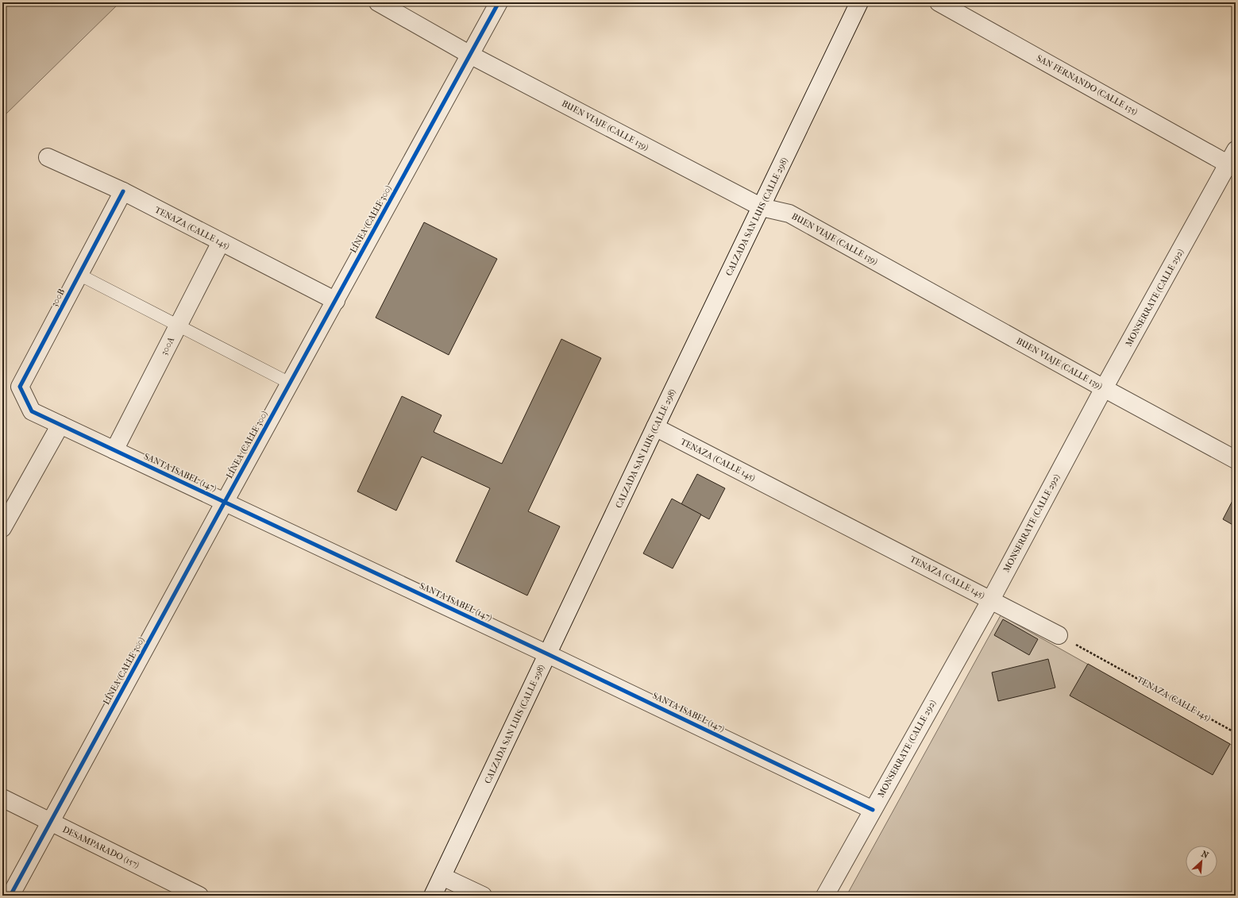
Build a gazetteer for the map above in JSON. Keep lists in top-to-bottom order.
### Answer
{
  "streets": {
    "street": [
      "SAN FERNANDO (CALLE 135)",
      "BUEN VIAJE (CALLE 139)",
      "CALZADA SAN LUIS (CALLE 298)",
      "LÍNEA (CALLE 300)",
      "TENAZA (CALLE 145)",
      "300B",
      "MONSERRATE (CALLE 292)",
      "300A",
      "SANTA ISABEL (147)",
      "DESAMPARADO (157)"
    ]
  },
  "crossings": [
    ["SAN FERNANDO (CALLE 135)", "MONSERRATE (CALLE 292)"],
    ["BUEN VIAJE (CALLE 139)", "CALZADA SAN LUIS (CALLE 298)"],
    ["BUEN VIAJE (CALLE 139)", "LÍNEA (CALLE 300)"],
    ["BUEN VIAJE (CALLE 139)", "MONSERRATE (CALLE 292)"],
    ["CALZADA SAN LUIS (CALLE 298)", "TENAZA (CALLE 145)"],
    ["CALZADA SAN LUIS (CALLE 298)", "SANTA ISABEL (147)"],
    ["LÍNEA (CALLE 300)", "TENAZA (CALLE 145)"],
    ["LÍNEA (CALLE 300)", "SANTA ISABEL (147)"],
    ["LÍNEA (CALLE 300)", "DESAMPARADO (157)"],
    ["TENAZA (CALLE 145)", "300B"],
    ["TENAZA (CALLE 145)", "MONSERRATE (CALLE 292)"],
    ["TENAZA (CALLE 145)", "300A"],
    ["300B", "SANTA ISABEL (147)"],
    ["MONSERRATE (CALLE 292)", "SANTA ISABEL (147)"],
    ["300A", "SANTA ISABEL (147)"]
  ],
  "north": "top right"
}
